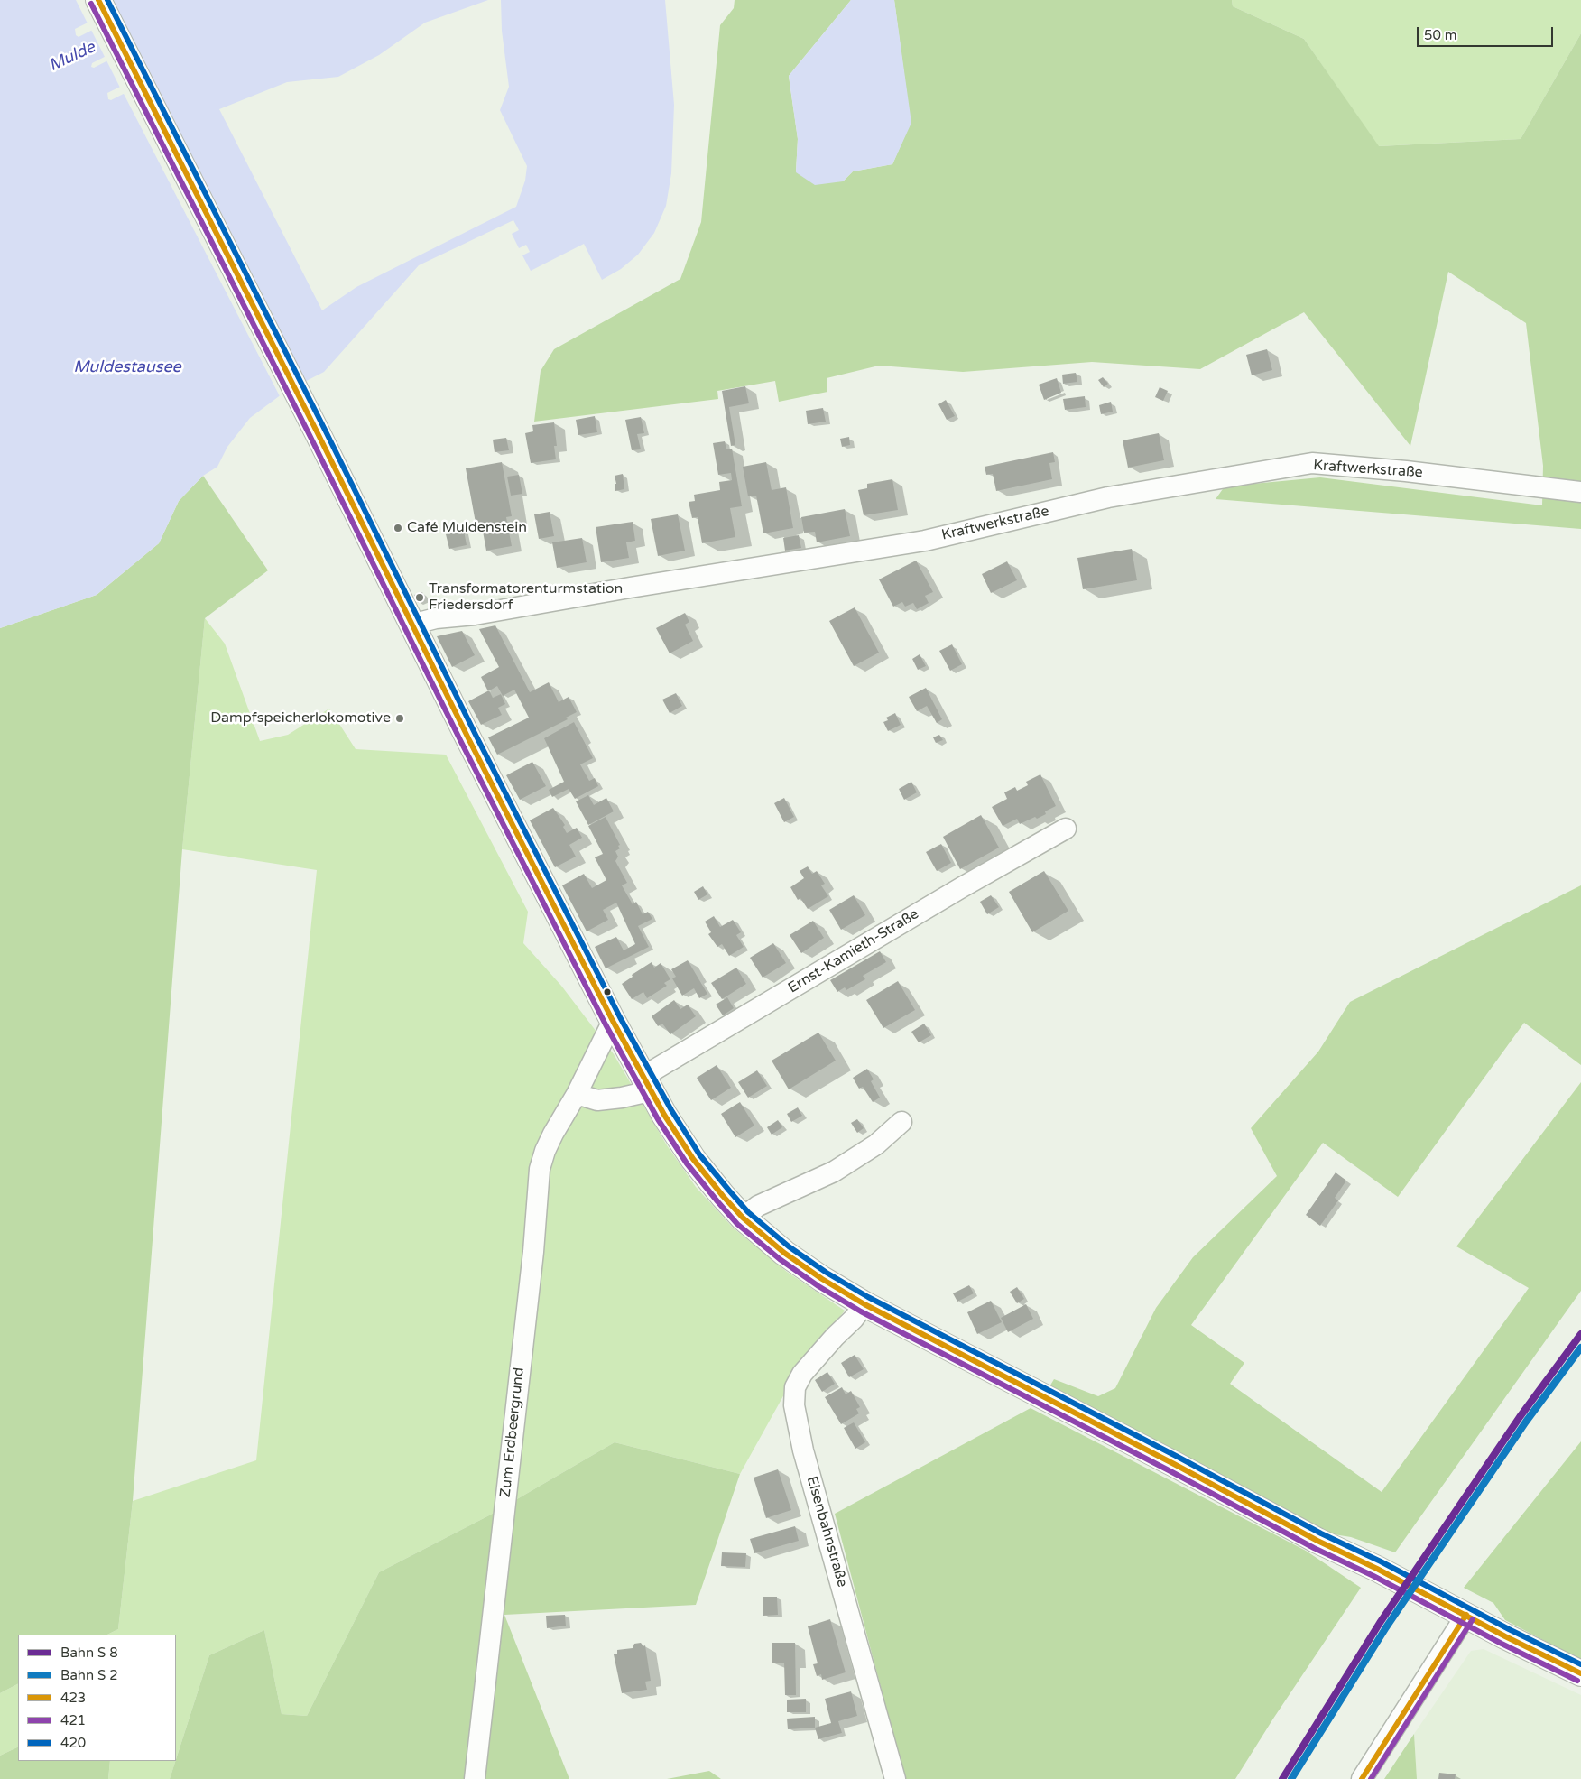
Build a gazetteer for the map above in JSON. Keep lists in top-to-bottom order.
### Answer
{
  "streets": {
    "street": [
      "Kraftwerkstraße",
      "Ernst-Kamieth-Straße",
      "Zum Erdbeergrund",
      "Eisenbahnstraße"
    ]
  },
  "water": ["Mulde", "Muldestausee"],
  "places": ["Café Muldenstein", "Transformatorenturmstation Friedersdorf", "Dampfspeicherlokomotive"],
  "lines": ["transit line 423", "transit line 420", "transit line 421"],
  "legend": [
    "Bahn S 8",
    "Bahn S 2",
    "423",
    "421",
    "420"
  ],
  "scale_bar": "50 m"
}
